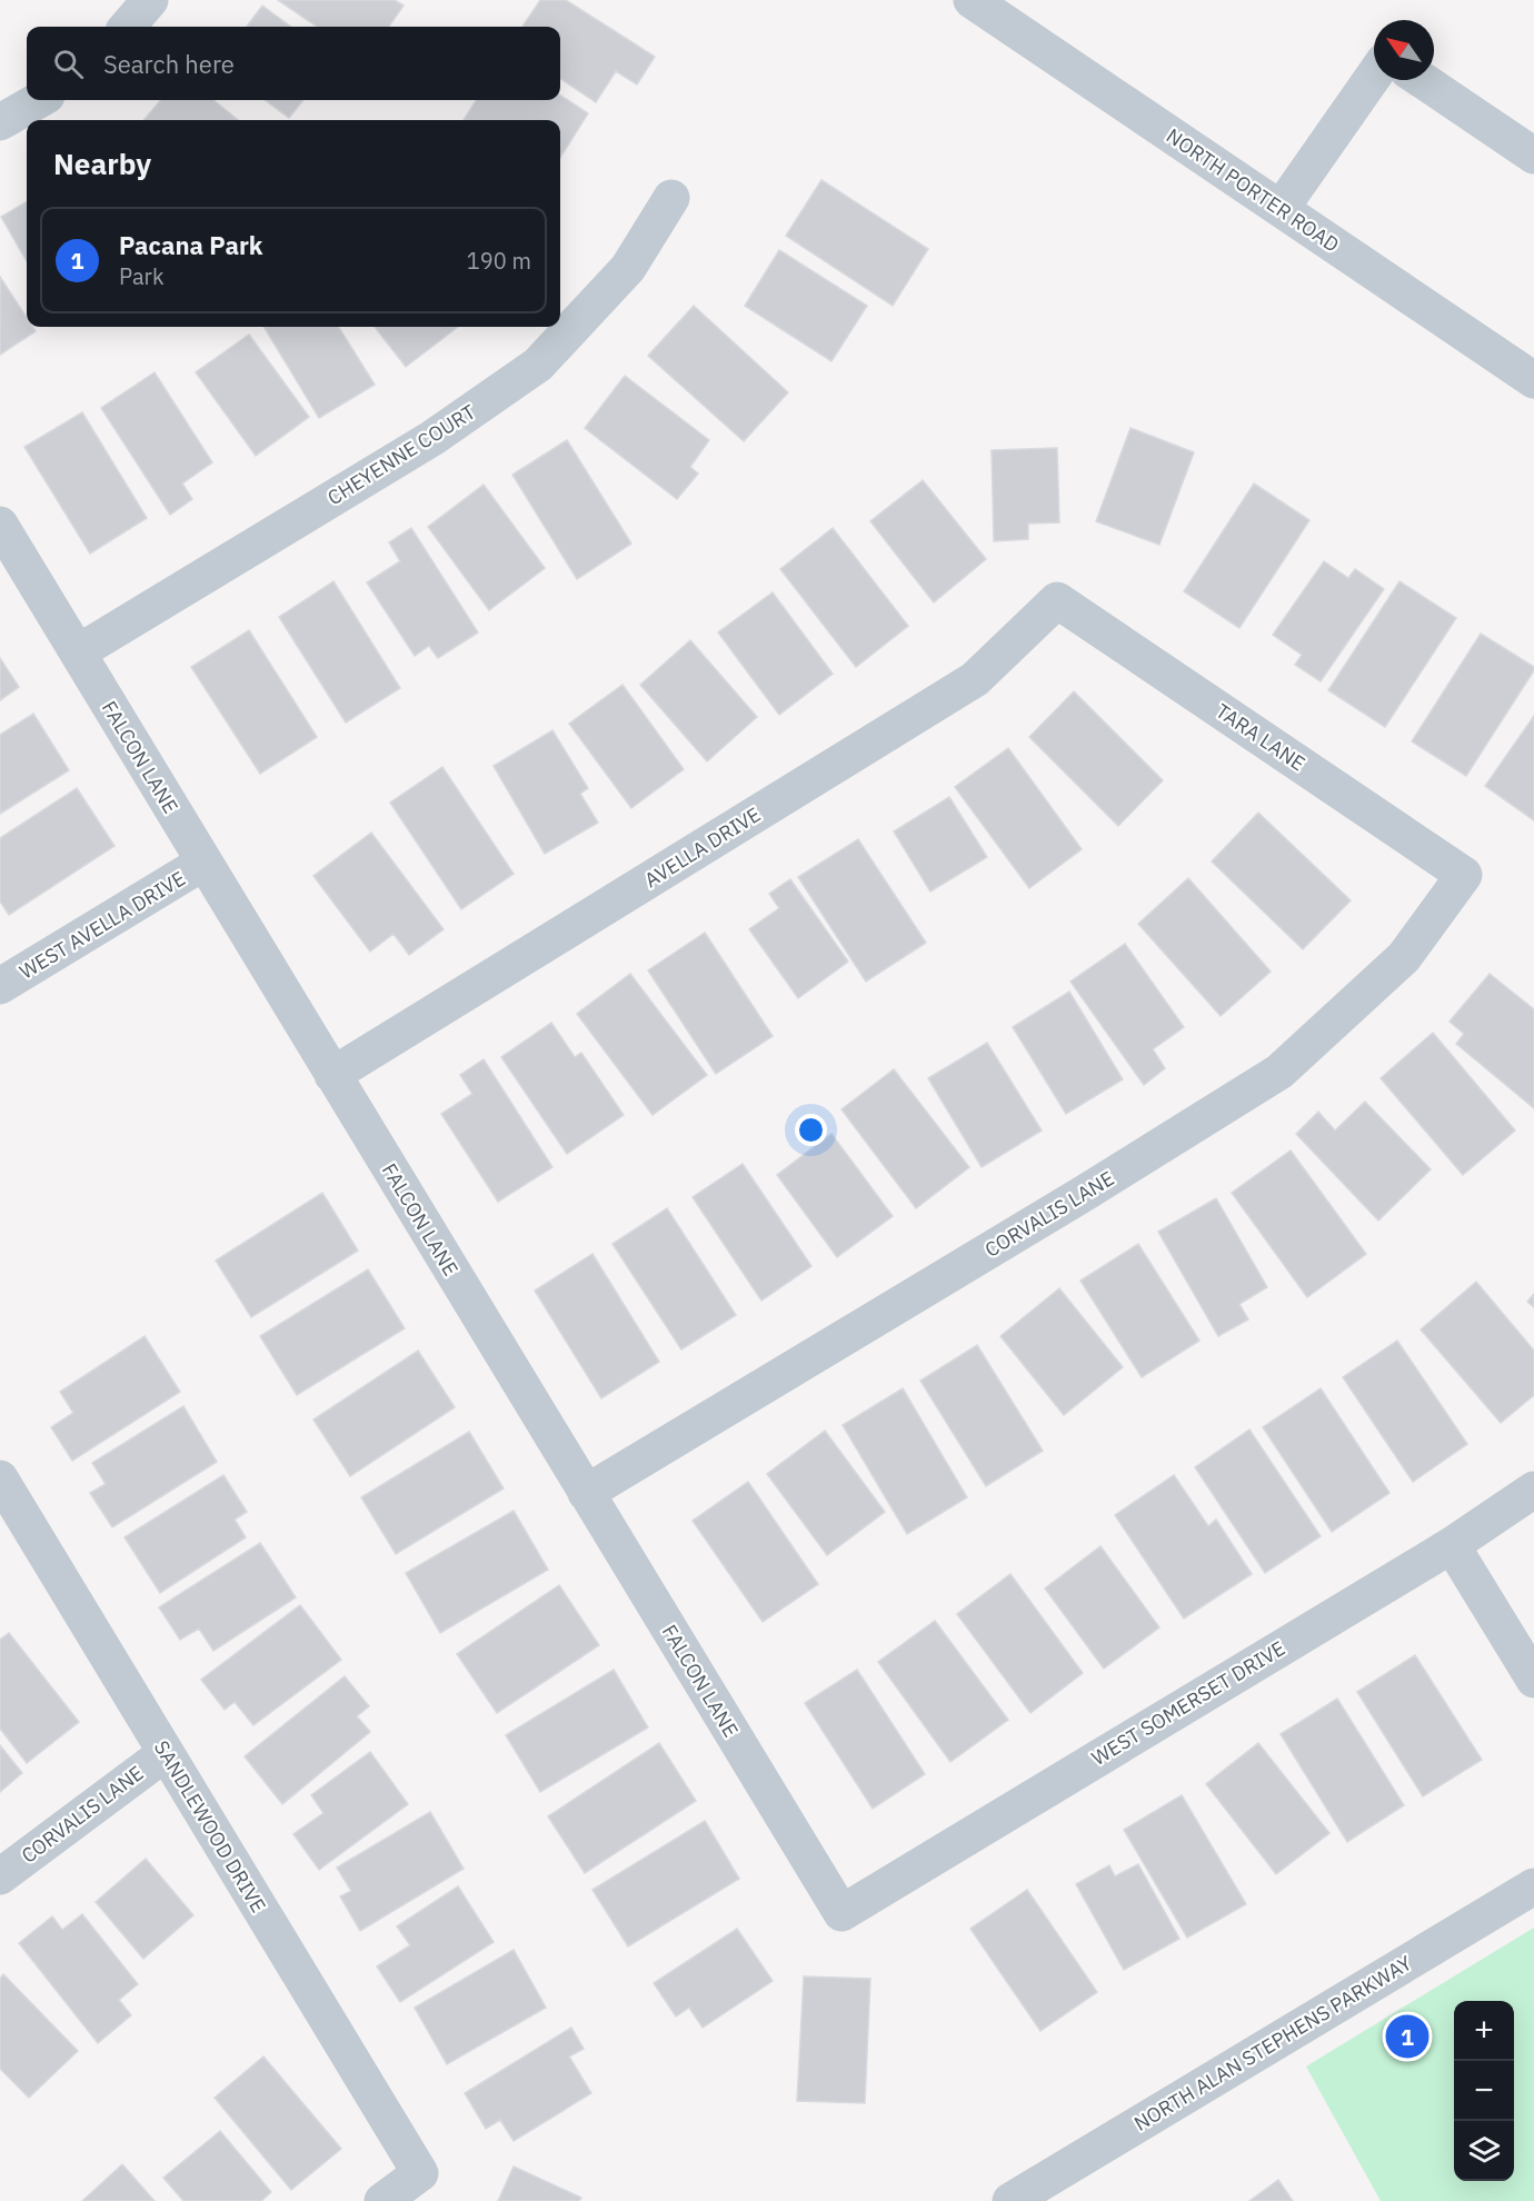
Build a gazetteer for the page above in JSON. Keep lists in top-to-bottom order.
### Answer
{
  "streets": {
    "street": [
      "NORTH PORTER ROAD",
      "CHEYENNE COURT",
      "TARA LANE",
      "FALCON LANE",
      "AVELLA DRIVE",
      "WEST AVELLA DRIVE",
      "CORVALIS LANE",
      "WEST SOMERSET DRIVE",
      "SANDLEWOOD DRIVE",
      "NORTH ALAN STEPHENS PARKWAY"
    ]
  },
  "crossings": [
    ["CHEYENNE COURT", "FALCON LANE"],
    ["TARA LANE", "AVELLA DRIVE"],
    ["TARA LANE", "CORVALIS LANE"],
    ["FALCON LANE", "AVELLA DRIVE"],
    ["FALCON LANE", "WEST AVELLA DRIVE"],
    ["FALCON LANE", "CORVALIS LANE"],
    ["FALCON LANE", "WEST SOMERSET DRIVE"],
    ["CORVALIS LANE", "SANDLEWOOD DRIVE"]
  ],
  "north": "top left",
  "page": {
    "search": "Search here",
    "heading": "Nearby",
    "list": [
      {
        "mark": "1",
        "name": "Pacana Park",
        "note": "Park",
        "value": "190 m"
      }
    ],
    "map_buttons": ["+", "−"],
    "pins": "1"
  }
}
